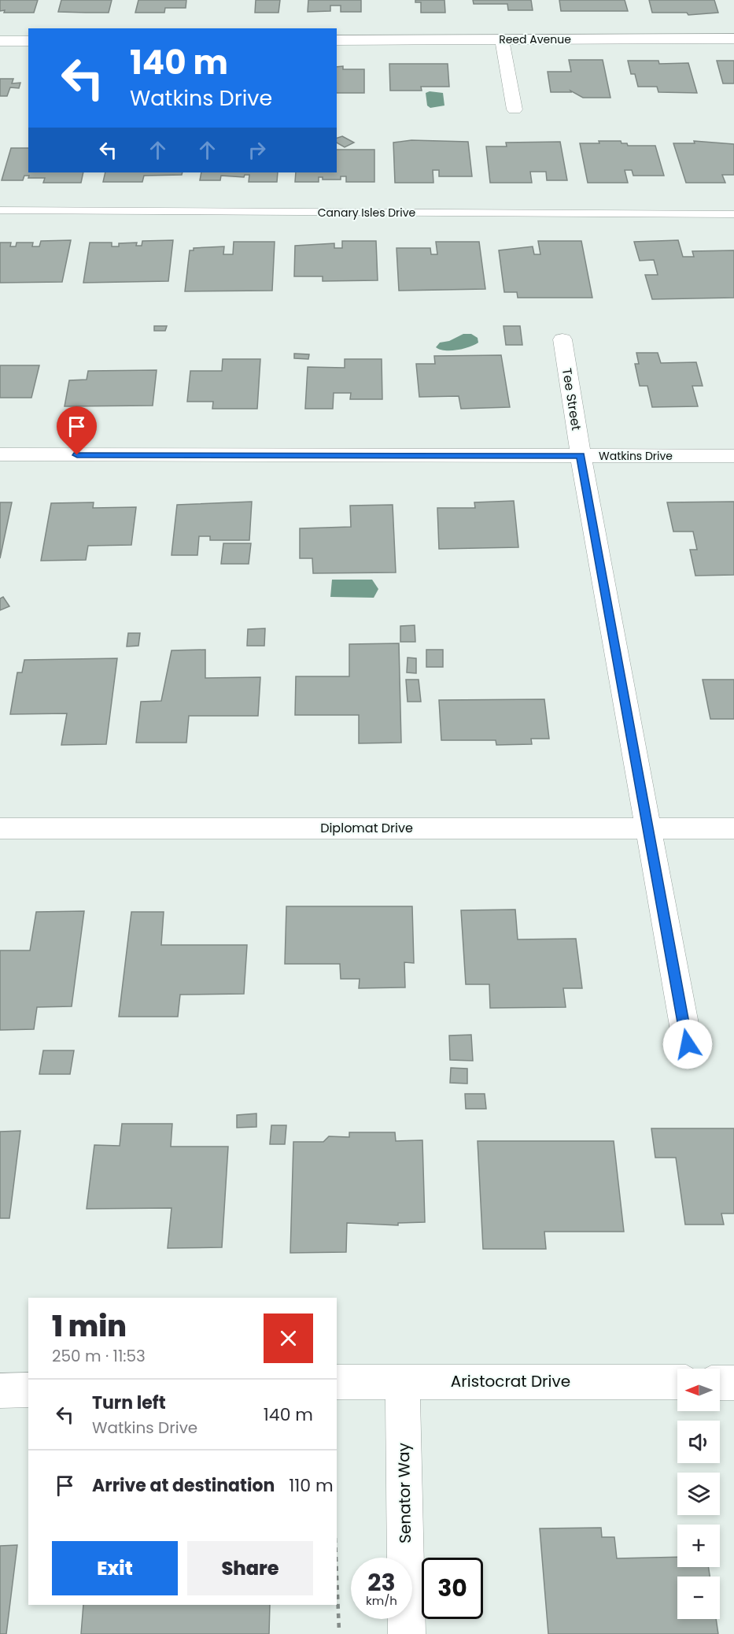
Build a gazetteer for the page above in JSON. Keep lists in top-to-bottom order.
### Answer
{
  "streets": {
    "street": [
      "Reed Avenue",
      "Tee Street",
      "Watkins Drive",
      "Diplomat Drive",
      "Aristocrat Drive",
      "Senator Way"
    ],
    "lane": ["Canary Isles Drive"]
  },
  "crossings": [
    ["Tee Street", "Watkins Drive"],
    ["Tee Street", "Diplomat Drive"],
    ["Aristocrat Drive", "Senator Way"]
  ],
  "north": "left",
  "page": {
    "turn": ["140 m", "Watkins Drive"],
    "heading": ["1 min", "250 m · 11:53"],
    "map_buttons": ["+", "−"],
    "list": [
      {
        "name": "Turn left",
        "note": "Watkins Drive",
        "value": "140 m"
      },
      {
        "name": "Arrive at destination",
        "value": "110 m"
      }
    ],
    "buttons": ["Exit", "Share"],
    "speed": "23 km/h",
    "limit": "30"
  }
}
